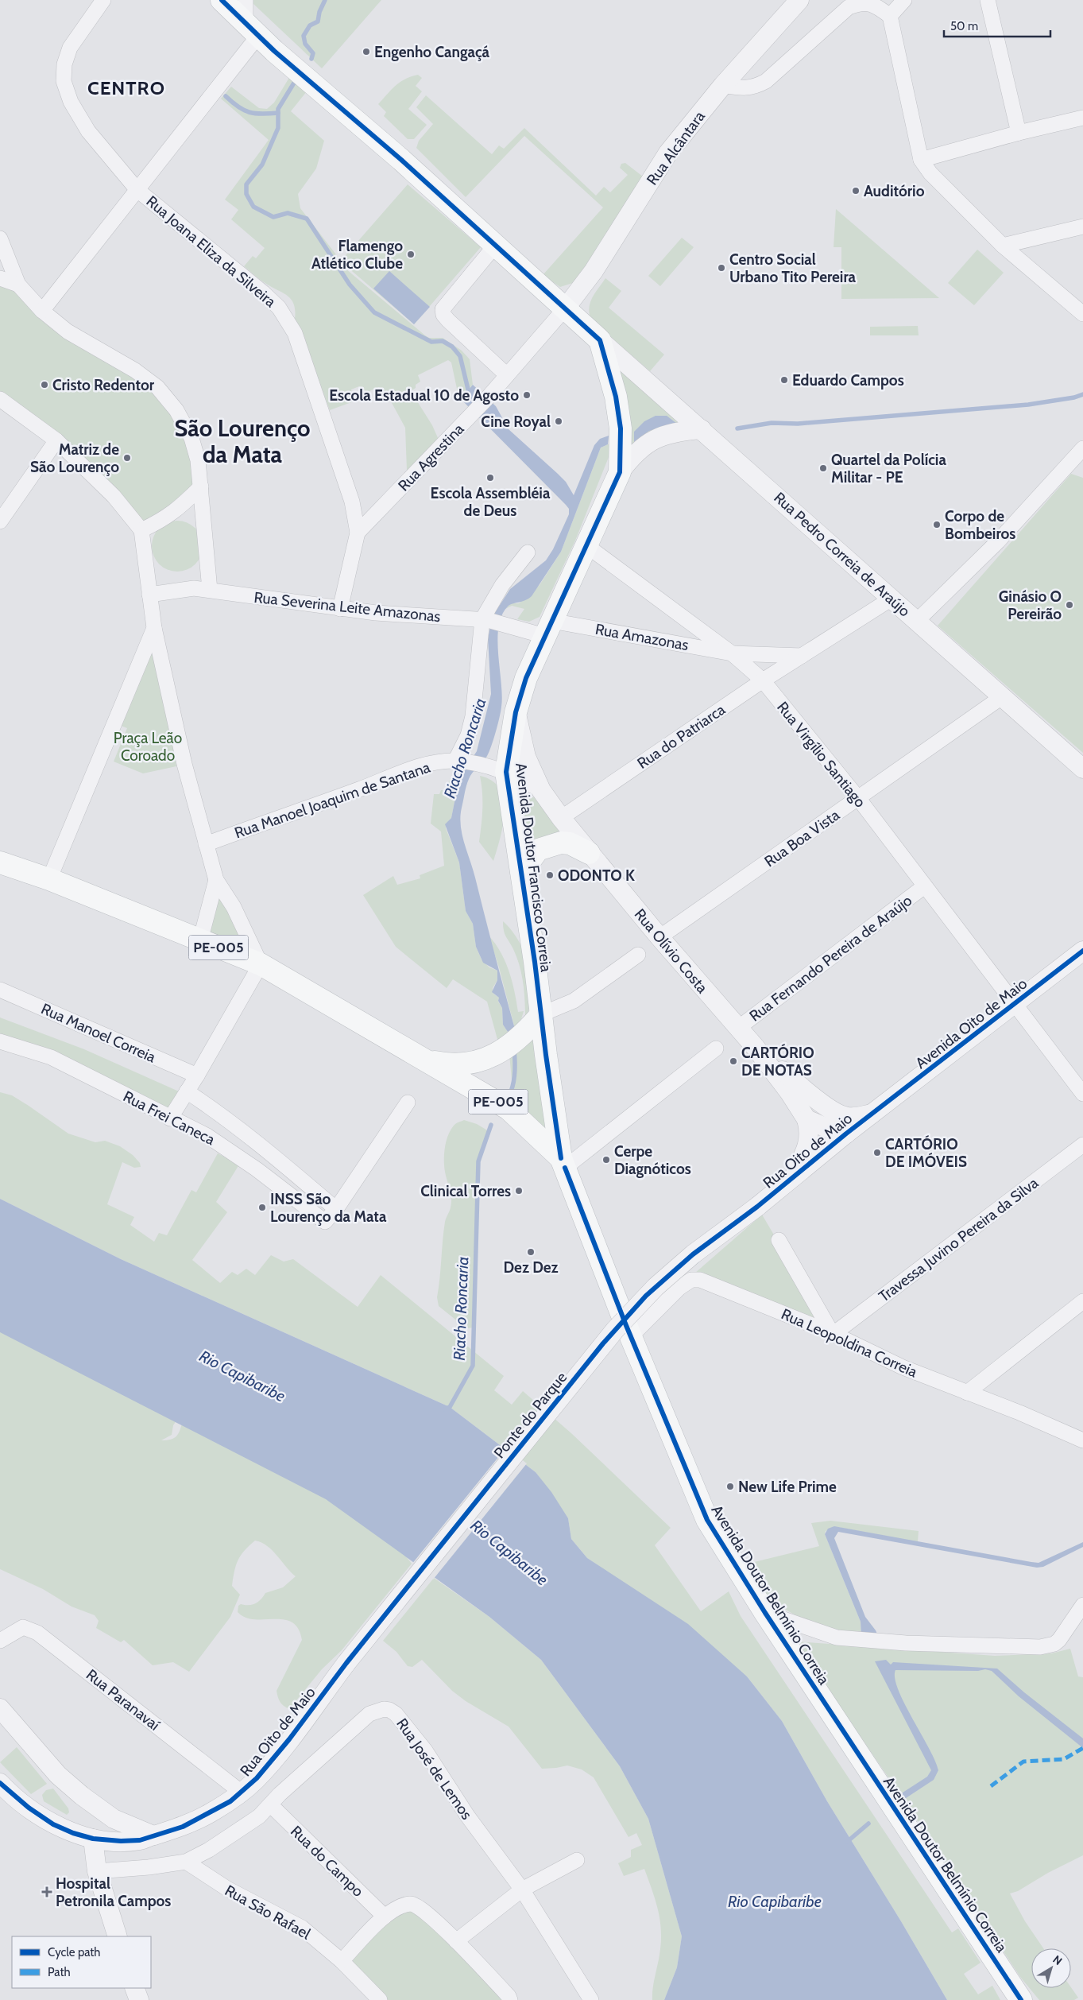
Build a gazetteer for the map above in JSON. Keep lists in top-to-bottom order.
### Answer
{
  "streets": {
    "main road": ["Avenida Doutor Francisco Correia", "PE-005", "Avenida Doutor Belmínio Correia"],
    "street": [
      "Rua Alcântara",
      "Rua Joana Eliza da Silveira",
      "Rua Agrestina",
      "Rua Pedro Correia de Araújo",
      "Rua Severina Leite Amazonas",
      "Rua Amazonas",
      "Rua do Patriarca",
      "Rua Virgílio Santiago",
      "Rua Manoel Joaquim de Santana",
      "Rua Boa Vista",
      "Rua Olívio Costa",
      "Rua Fernando Pereira de Araújo",
      "Avenida Oito de Maio",
      "Rua Manoel Correia",
      "Rua Frei Caneca",
      "Rua Oito de Maio",
      "Travessa Juvino Pereira da Silva",
      "Rua Leopoldina Correia",
      "Ponte do Parque",
      "Rua Paranavaí",
      "Rua José de Lemos",
      "Rua do Campo",
      "Rua São Rafael"
    ]
  },
  "crossings": [
    ["Rua Alcântara", "Rua Agrestina"],
    ["Rua Joana Eliza da Silveira", "Rua Agrestina"],
    ["Rua Joana Eliza da Silveira", "Rua Severina Leite Amazonas"],
    ["Rua Pedro Correia de Araújo", "Rua do Patriarca"],
    ["Rua Pedro Correia de Araújo", "Rua Boa Vista"],
    ["Rua Pedro Correia de Araújo", "Avenida Doutor Francisco Correia"],
    ["Rua Severina Leite Amazonas", "Rua Amazonas"],
    ["Rua Severina Leite Amazonas", "Avenida Doutor Francisco Correia"],
    ["Rua Amazonas", "Rua Virgílio Santiago"],
    ["Rua Amazonas", "Avenida Doutor Francisco Correia"],
    ["Rua do Patriarca", "Rua Virgílio Santiago"],
    ["Rua do Patriarca", "Rua Olívio Costa"],
    ["Rua Virgílio Santiago", "Rua Boa Vista"],
    ["Rua Virgílio Santiago", "Avenida Doutor Francisco Correia"],
    ["Rua Virgílio Santiago", "Rua Fernando Pereira de Araújo"],
    ["Rua Virgílio Santiago", "Avenida Oito de Maio"],
    ["Rua Manoel Joaquim de Santana", "Avenida Doutor Francisco Correia"],
    ["Rua Boa Vista", "Rua Olívio Costa"],
    ["Avenida Doutor Francisco Correia", "PE-005"],
    ["Avenida Doutor Francisco Correia", "Avenida Doutor Belmínio Correia"],
    ["PE-005", "Avenida Doutor Belmínio Correia"],
    ["Rua Olívio Costa", "Rua Fernando Pereira de Araújo"],
    ["Rua Olívio Costa", "Avenida Oito de Maio"],
    ["Rua Olívio Costa", "Rua Oito de Maio"],
    ["Avenida Oito de Maio", "Rua Oito de Maio"],
    ["Rua Oito de Maio", "Ponte do Parque"],
    ["Rua Oito de Maio", "Rua Paranavaí"],
    ["Travessa Juvino Pereira da Silva", "Rua Leopoldina Correia"],
    ["Rua Leopoldina Correia", "Avenida Doutor Belmínio Correia"],
    ["Rua José de Lemos", "Rua do Campo"],
    ["Rua José de Lemos", "Rua São Rafael"]
  ],
  "districts": ["CENTRO", "São Lourenço da Mata"],
  "water": ["Riacho Roncaria", "Rio Capibaribe"],
  "parks": ["Praça Leão Coroado"],
  "places": {
    "other": [
      "Engenho Cangaçá",
      "Auditório",
      "Flamengo Atlético Clube",
      "Centro Social Urbano Tito Pereira",
      "Eduardo Campos",
      "Cristo Redentor",
      "Escola Estadual 10 de Agosto",
      "Cine Royal",
      "Matriz de São Lourenço",
      "Quartel da Polícia Militar - PE",
      "Escola Assembléia de Deus",
      "Corpo de Bombeiros",
      "Ginásio O Pereirão",
      "ODONTO K",
      "CARTÓRIO DE NOTAS",
      "CARTÓRIO DE IMÓVEIS",
      "Cerpe Diagnóticos",
      "Clinical Torres",
      "INSS São Lourenço da Mata",
      "Dez Dez",
      "New Life Prime"
    ],
    "health": ["Hospital Petronila Campos"]
  },
  "legend": ["Cycle path", "Path"],
  "scale_bar": "50 m",
  "north": "top right"
}
